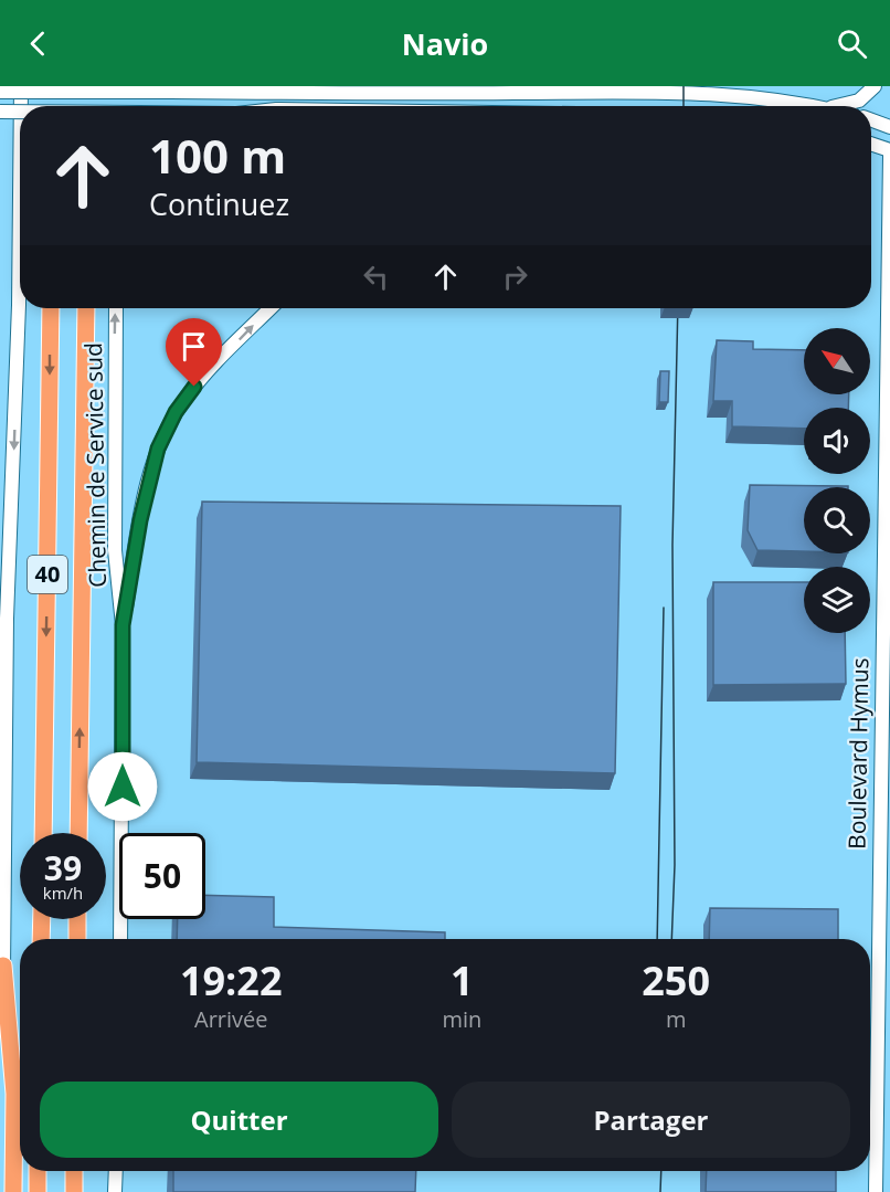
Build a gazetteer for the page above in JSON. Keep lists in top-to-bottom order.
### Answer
{
  "streets": {
    "highway": ["40"],
    "main road": ["Chemin de Service sud", "Boulevard Hymus"]
  },
  "north": "top left",
  "page": {
    "header": "Navio",
    "turn": ["100 m", "Continuez"],
    "speed": "39 km/h",
    "limit": "50",
    "eta": [
      "19:22",
      "Arrivée",
      "1",
      "min",
      "250",
      "m"
    ],
    "buttons": ["Quitter", "Partager"]
  }
}
